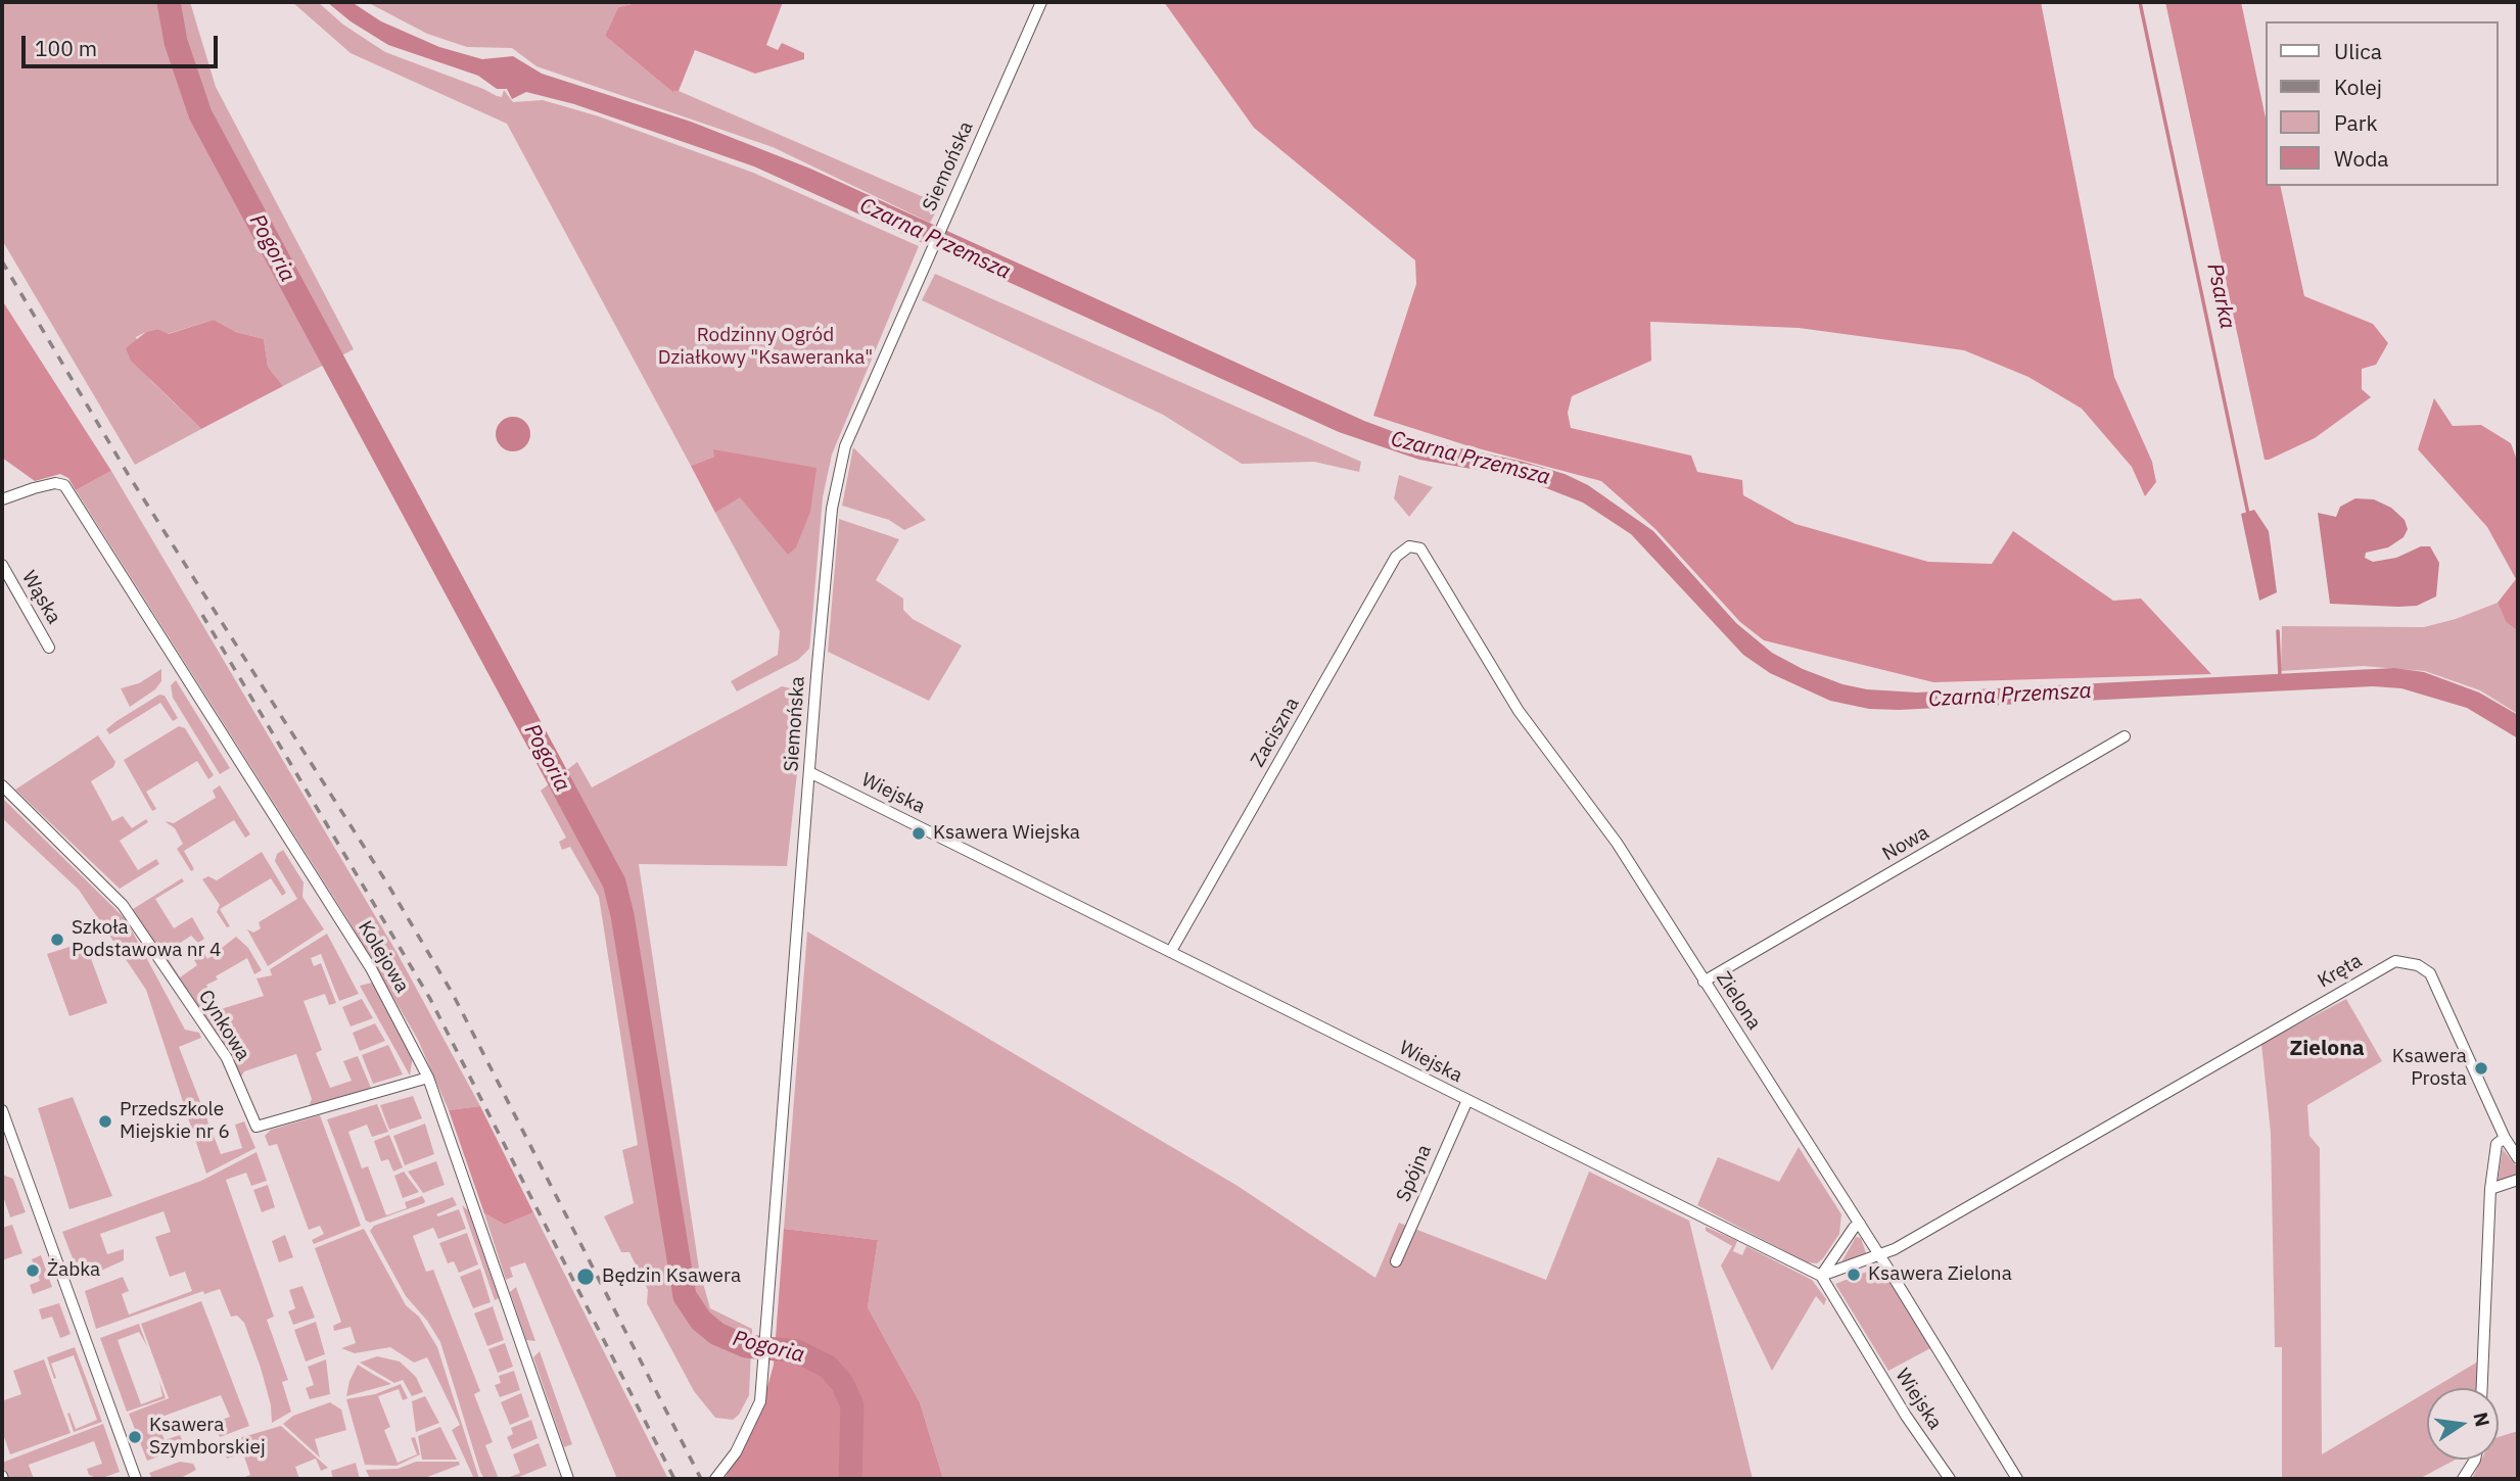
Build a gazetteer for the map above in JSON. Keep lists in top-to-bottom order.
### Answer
{
  "streets": {
    "street": [
      "Siemońska",
      "Wąska",
      "Zaciszna",
      "Wiejska",
      "Nowa",
      "Kolejowa",
      "Kręta",
      "Zielona",
      "Cynkowa",
      "Spójna"
    ]
  },
  "crossings": [
    ["Siemońska", "Wiejska"],
    ["Zaciszna", "Wiejska"],
    ["Zaciszna", "Zielona"],
    ["Wiejska", "Kręta"],
    ["Wiejska", "Spójna"],
    ["Nowa", "Zielona"],
    ["Kolejowa", "Cynkowa"],
    ["Kręta", "Zielona"]
  ],
  "districts": ["Zielona"],
  "water": ["Czarna Przemsza", "Pogoria", "Psarka"],
  "parks": ["Rodzinny Ogród Działkowy \"Ksaweranka\""],
  "places": [
    "Ksawera Wiejska",
    "Szkoła Podstawowa nr 4",
    "Ksawera Prosta",
    "Przedszkole Miejskie nr 6",
    "Żabka",
    "Ksawera Zielona",
    "Będzin Ksawera",
    "Ksawera Szymborskiej"
  ],
  "legend": [
    "Ulica",
    "Kolej",
    "Park",
    "Woda"
  ],
  "scale_bar": "100 m",
  "north": "right"
}
